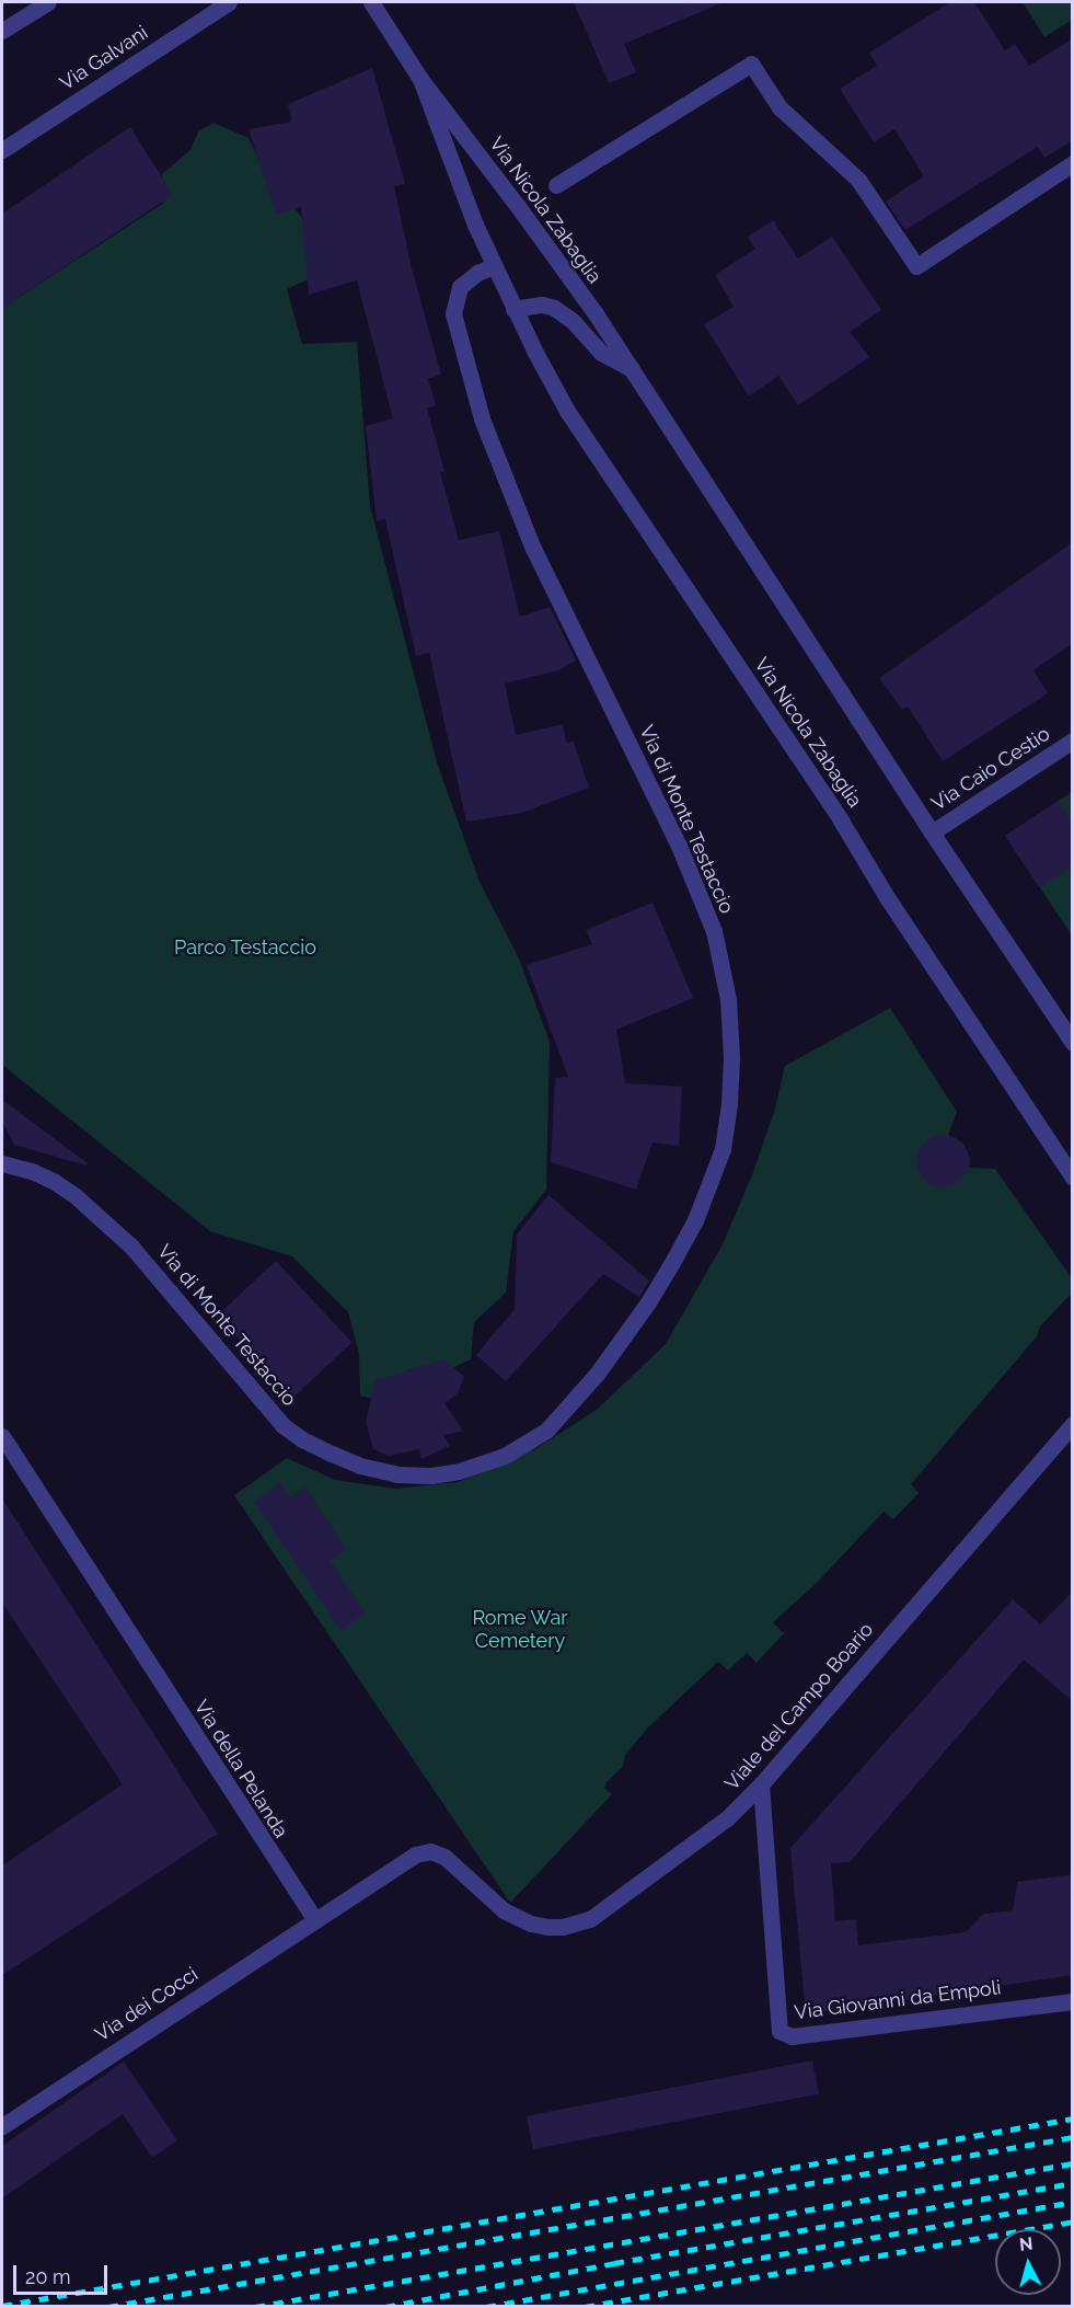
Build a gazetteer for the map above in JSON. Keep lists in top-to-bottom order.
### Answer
{
  "streets": {
    "street": [
      "Via Galvani",
      "Via Nicola Zabaglia",
      "Via Caio Cestio",
      "Via di Monte Testaccio",
      "Viale del Campo Boario",
      "Via della Pelanda",
      "Via Giovanni da Empoli",
      "Via dei Cocci"
    ]
  },
  "crossings": [
    ["Via Nicola Zabaglia", "Via Caio Cestio"],
    ["Via Nicola Zabaglia", "Via di Monte Testaccio"],
    ["Viale del Campo Boario", "Via della Pelanda"],
    ["Viale del Campo Boario", "Via Giovanni da Empoli"],
    ["Viale del Campo Boario", "Via dei Cocci"],
    ["Via della Pelanda", "Via dei Cocci"]
  ],
  "parks": ["Parco Testaccio", "Rome War Cemetery"],
  "scale_bar": "20 m",
  "north": "top"
}
